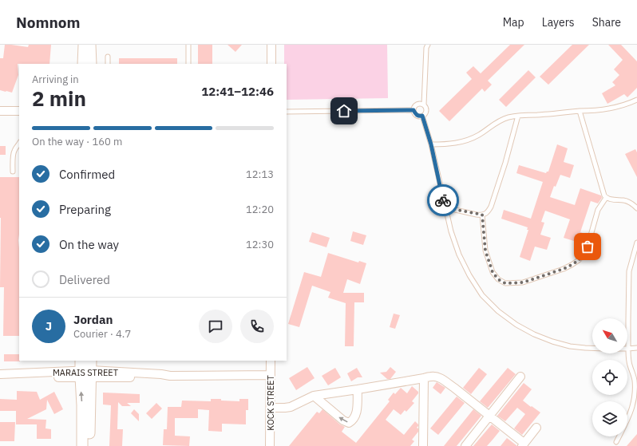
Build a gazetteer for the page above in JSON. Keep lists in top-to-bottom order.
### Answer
{
  "streets": {
    "street": ["MARAIS STREET", "KOCK STREET"]
  },
  "crossings": [
    ["MARAIS STREET", "KOCK STREET"]
  ],
  "north": "top left",
  "page": {
    "header": "Nomnom",
    "nav": ["Map", "Layers", "Share"],
    "heading": ["2 min", "Arriving in", "12:41–12:46"],
    "panel": ["Jordan", "Courier · 4.7"],
    "bar": "On the way · 160 m",
    "list": [
      ["Confirmed", "12:13"],
      ["Preparing", "12:20"],
      ["On the way", "12:30"],
      "Delivered"
    ],
    "round": "J"
  }
}
